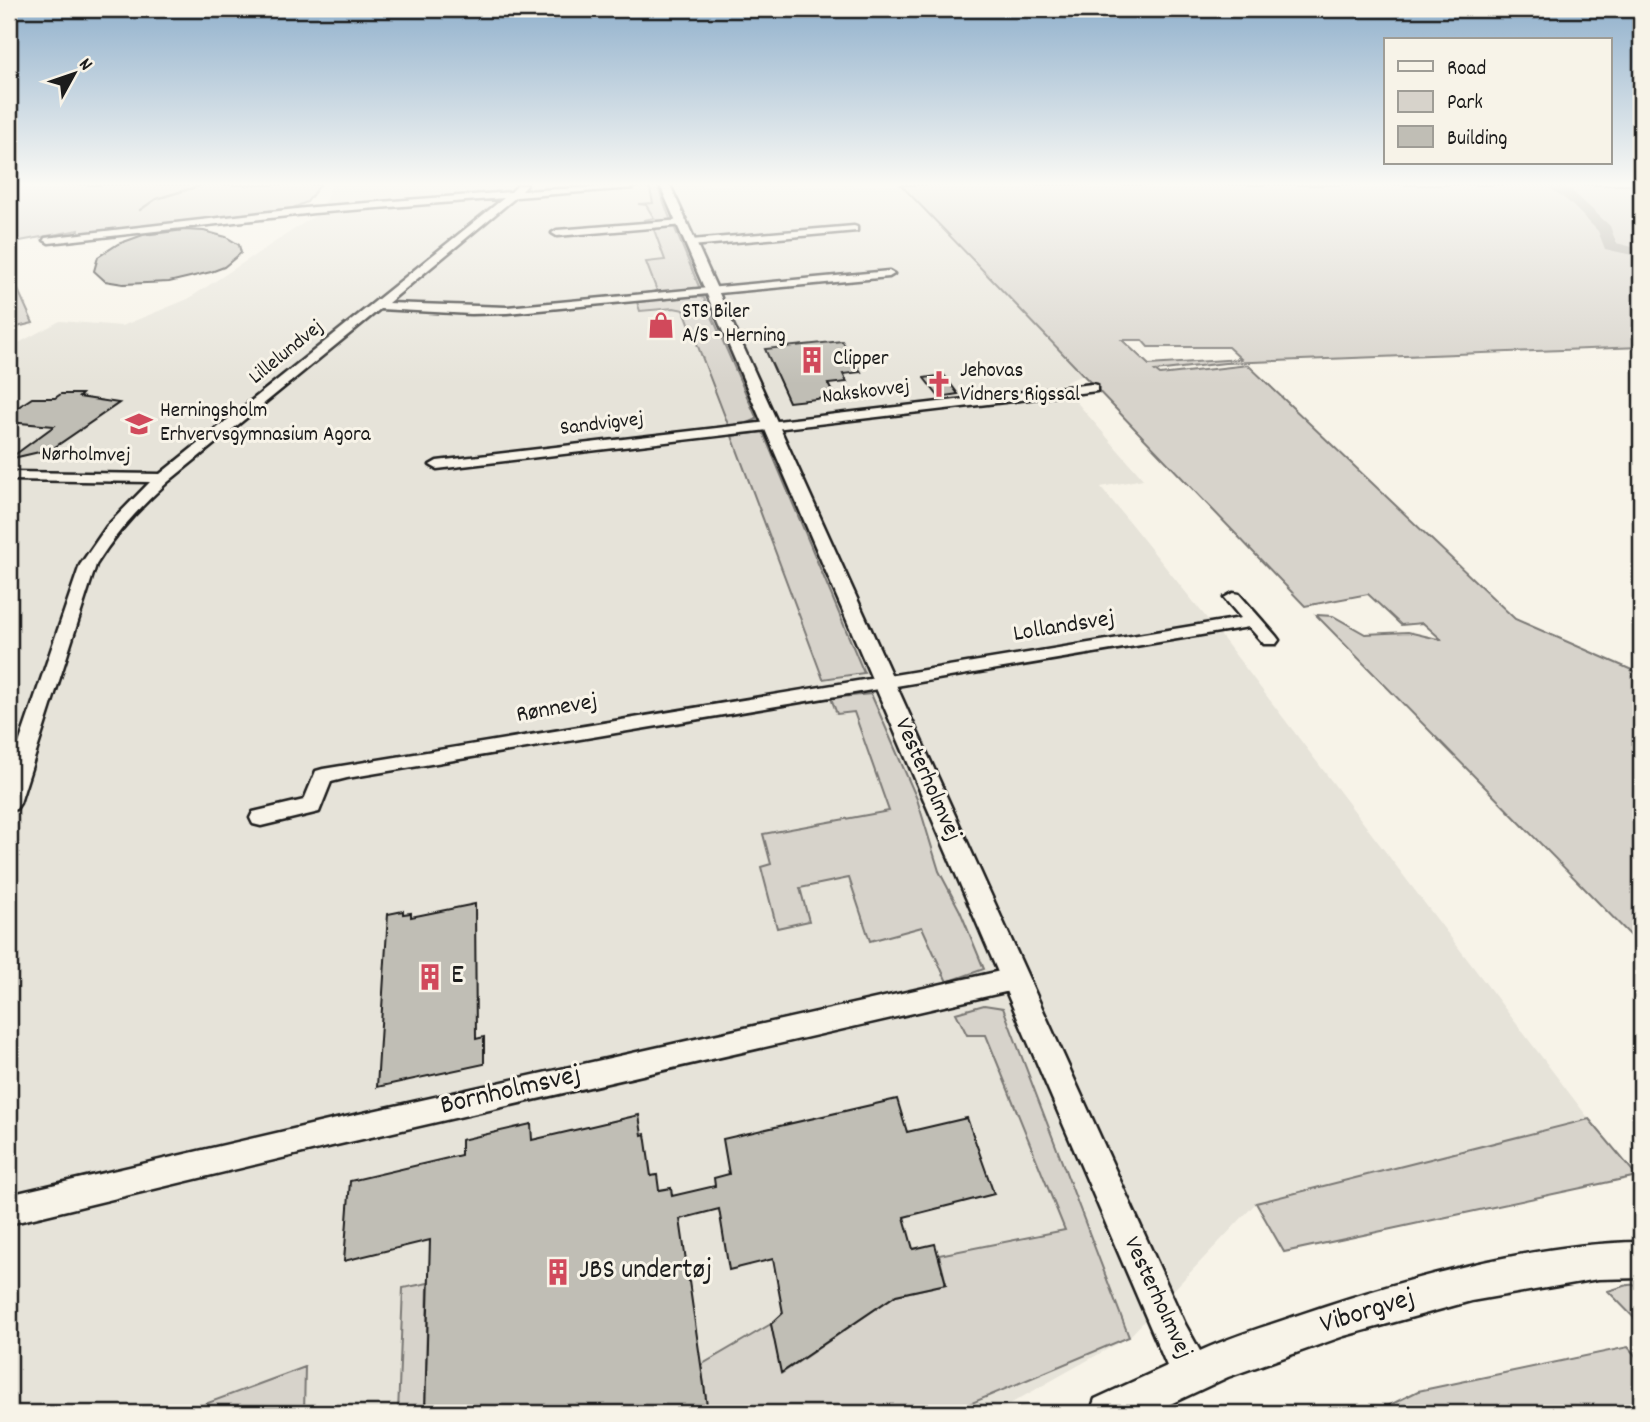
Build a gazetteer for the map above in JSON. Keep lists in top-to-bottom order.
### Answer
{
  "streets": {
    "street": [
      "Lillelundvej",
      "Nakskovvej",
      "Sandvigvej",
      "Nørholmvej",
      "Lollandsvej",
      "Rønnevej",
      "Vesterholmvej",
      "Bornholmsvej",
      "Viborgvej"
    ]
  },
  "crossings": [
    ["Lillelundvej", "Nørholmvej"],
    ["Nakskovvej", "Sandvigvej"],
    ["Nakskovvej", "Vesterholmvej"],
    ["Sandvigvej", "Vesterholmvej"],
    ["Lollandsvej", "Rønnevej"],
    ["Lollandsvej", "Vesterholmvej"],
    ["Rønnevej", "Vesterholmvej"],
    ["Vesterholmvej", "Bornholmsvej"],
    ["Vesterholmvej", "Viborgvej"]
  ],
  "places": {
    "shop": ["STS Biler A/S - Herning"],
    "building": ["Clipper", "E", "JBS undertøj"],
    "church": ["Jehovas Vidners Rigssal"],
    "school or university": ["Herningsholm Erhvervsgymnasium Agora"]
  },
  "legend": ["Road", "Park", "Building"],
  "north": "top right"
}
